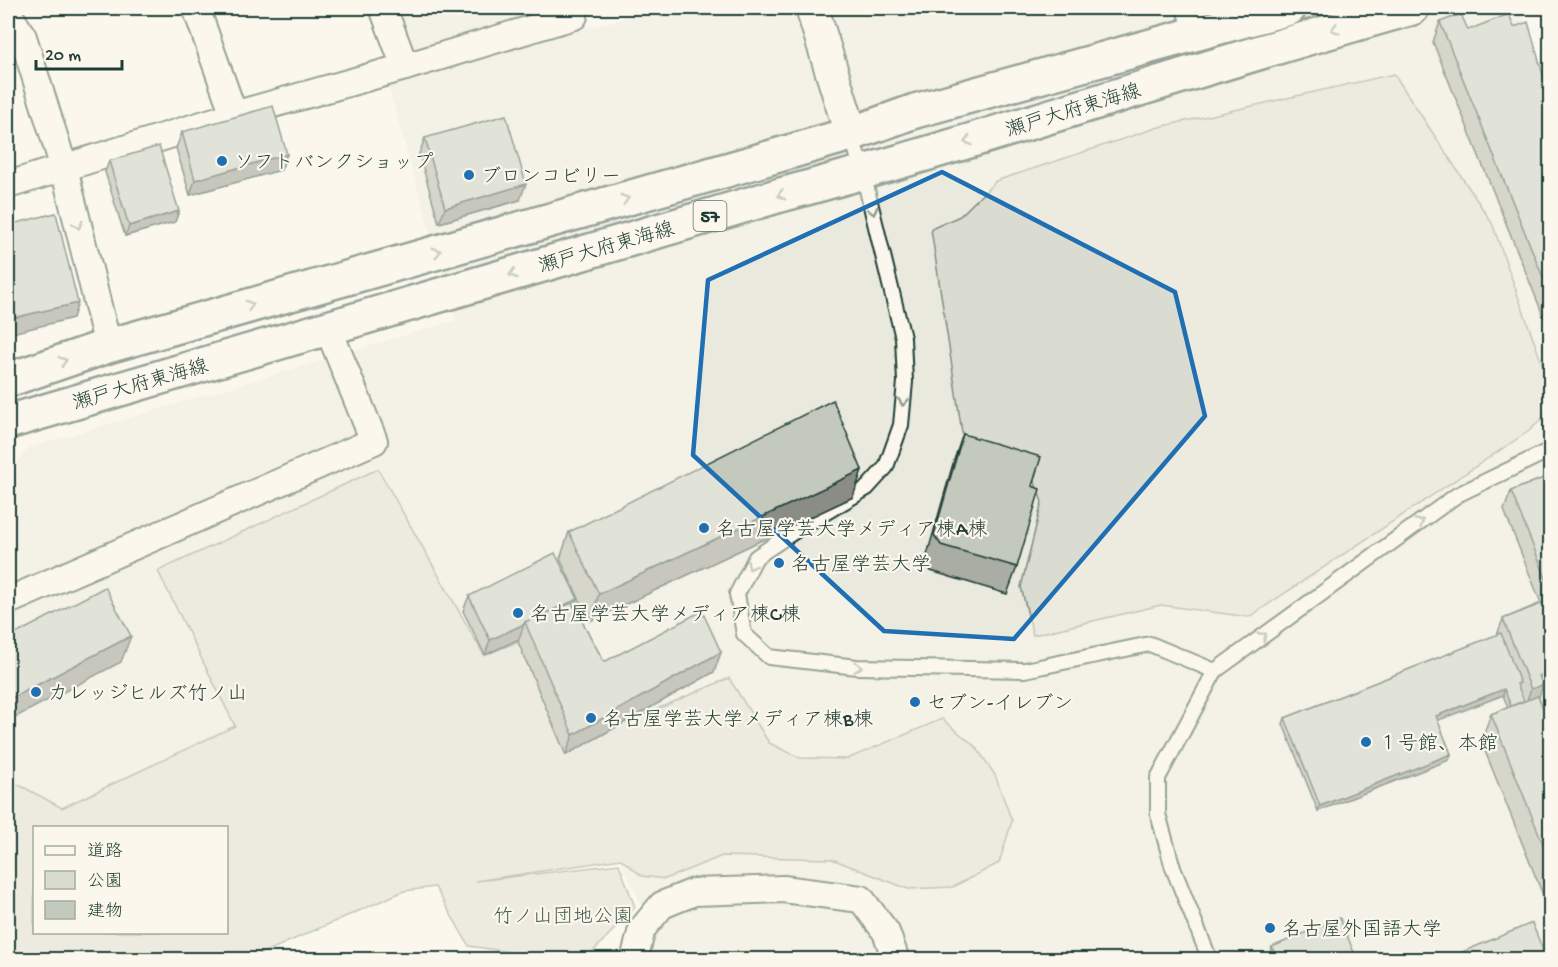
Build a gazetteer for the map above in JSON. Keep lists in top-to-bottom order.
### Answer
{
  "streets": {
    "main road": ["瀬戸大府東海線", "57"]
  },
  "parks": ["竹ノ山団地公園"],
  "places": [
    "ソフトバンクショップ",
    "ブロンコビリー",
    "名古屋学芸大学メディア棟A棟",
    "名古屋学芸大学",
    "名古屋学芸大学メディア棟C棟",
    "カレッジヒルズ竹ノ山",
    "セブン-イレブン",
    "名古屋学芸大学メディア棟B棟",
    "１号館、本館",
    "名古屋外国語大学"
  ],
  "legend": ["道路", "公園", "建物"],
  "scale_bar": "20 m"
}
